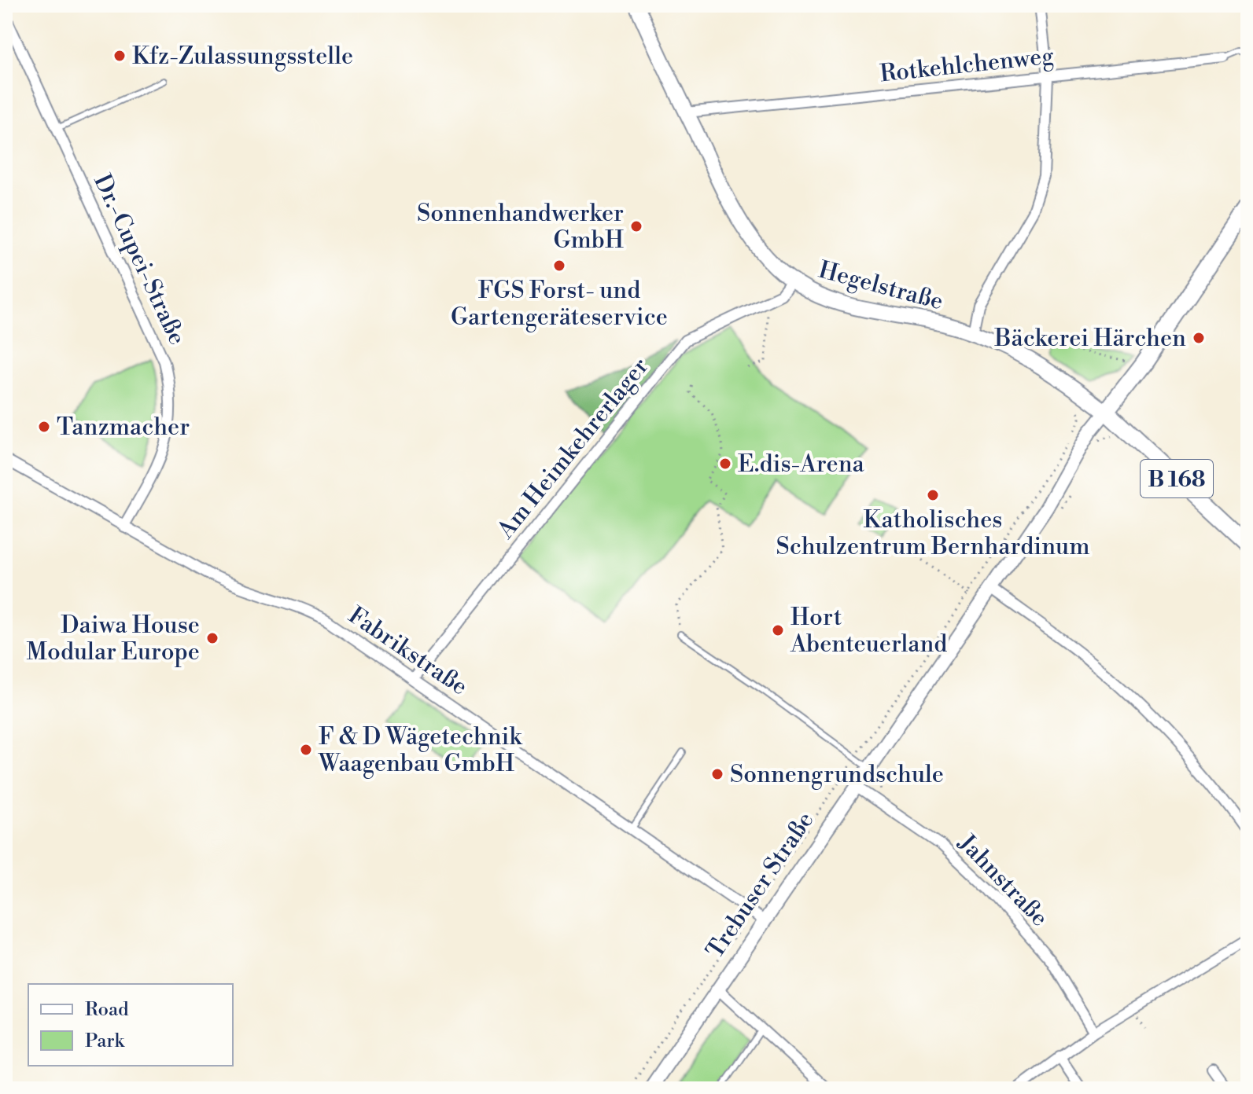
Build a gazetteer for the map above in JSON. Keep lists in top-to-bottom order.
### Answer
{
  "streets": {
    "main road": ["Hegelstraße", "B 168", "Trebuser Straße"],
    "street": [
      "Rotkehlchenweg",
      "Dr.-Cupei-Straße",
      "Am Heimkehrerlager",
      "Fabrikstraße",
      "Jahnstraße"
    ]
  },
  "crossings": [
    ["Rotkehlchenweg", "Hegelstraße"],
    ["Dr.-Cupei-Straße", "Fabrikstraße"],
    ["Hegelstraße", "Am Heimkehrerlager"],
    ["Hegelstraße", "B 168"],
    ["Hegelstraße", "Trebuser Straße"],
    ["Am Heimkehrerlager", "Fabrikstraße"],
    ["B 168", "Trebuser Straße"],
    ["Fabrikstraße", "Trebuser Straße"],
    ["Jahnstraße", "Trebuser Straße"]
  ],
  "places": [
    "Kfz-Zulassungsstelle",
    "Sonnenhandwerker GmbH",
    "FGS Forst- und Gartengeräteservice",
    "Bäckerei Härchen",
    "Tanzmacher",
    "E.dis-Arena",
    "Katholisches Schulzentrum Bernhardinum",
    "Hort Abenteuerland",
    "Daiwa House Modular Europe",
    "F & D Wägetechnik Waagenbau GmbH",
    "Sonnengrundschule"
  ],
  "legend": ["Road", "Park"]
}
